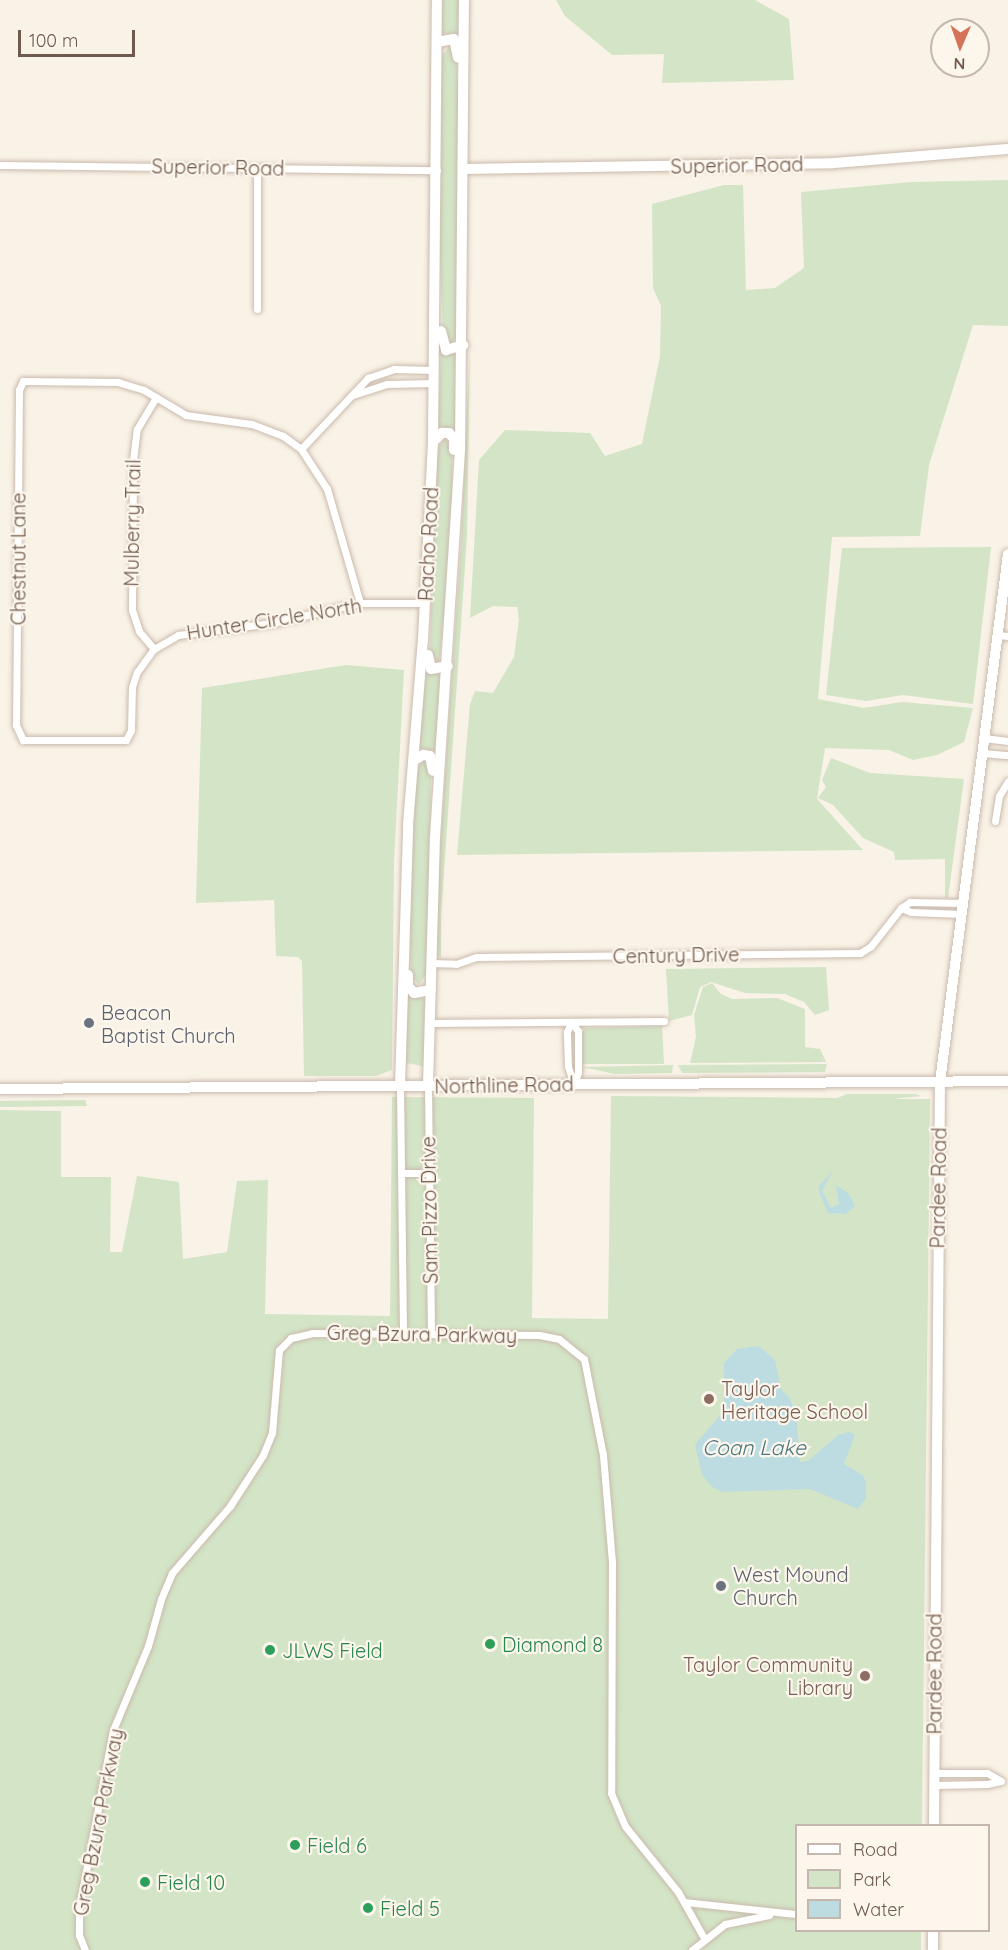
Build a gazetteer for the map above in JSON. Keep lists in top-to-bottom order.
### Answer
{
  "streets": {
    "street": [
      "Superior Road",
      "Mulberry Trail",
      "Racho Road",
      "Chestnut Lane",
      "Hunter Circle North",
      "Century Drive",
      "Northline Road",
      "Pardee Road",
      "Sam Pizzo Drive",
      "Greg Bzura Parkway"
    ]
  },
  "crossings": [
    ["Superior Road", "Racho Road"],
    ["Mulberry Trail", "Chestnut Lane"],
    ["Mulberry Trail", "Hunter Circle North"],
    ["Racho Road", "Hunter Circle North"],
    ["Racho Road", "Century Drive"],
    ["Racho Road", "Northline Road"],
    ["Racho Road", "Sam Pizzo Drive"],
    ["Chestnut Lane", "Hunter Circle North"],
    ["Northline Road", "Pardee Road"],
    ["Northline Road", "Sam Pizzo Drive"],
    ["Sam Pizzo Drive", "Greg Bzura Parkway"]
  ],
  "water": ["Coan Lake"],
  "places": [
    "Beacon Baptist Church",
    "Taylor Heritage School",
    "West Mound Church",
    "Diamond 8",
    "JLWS Field",
    "Taylor Community Library",
    "Field 6",
    "Field 10",
    "Field 5"
  ],
  "legend": ["Road", "Park", "Water"],
  "scale_bar": "100 m",
  "north": "bottom"
}
